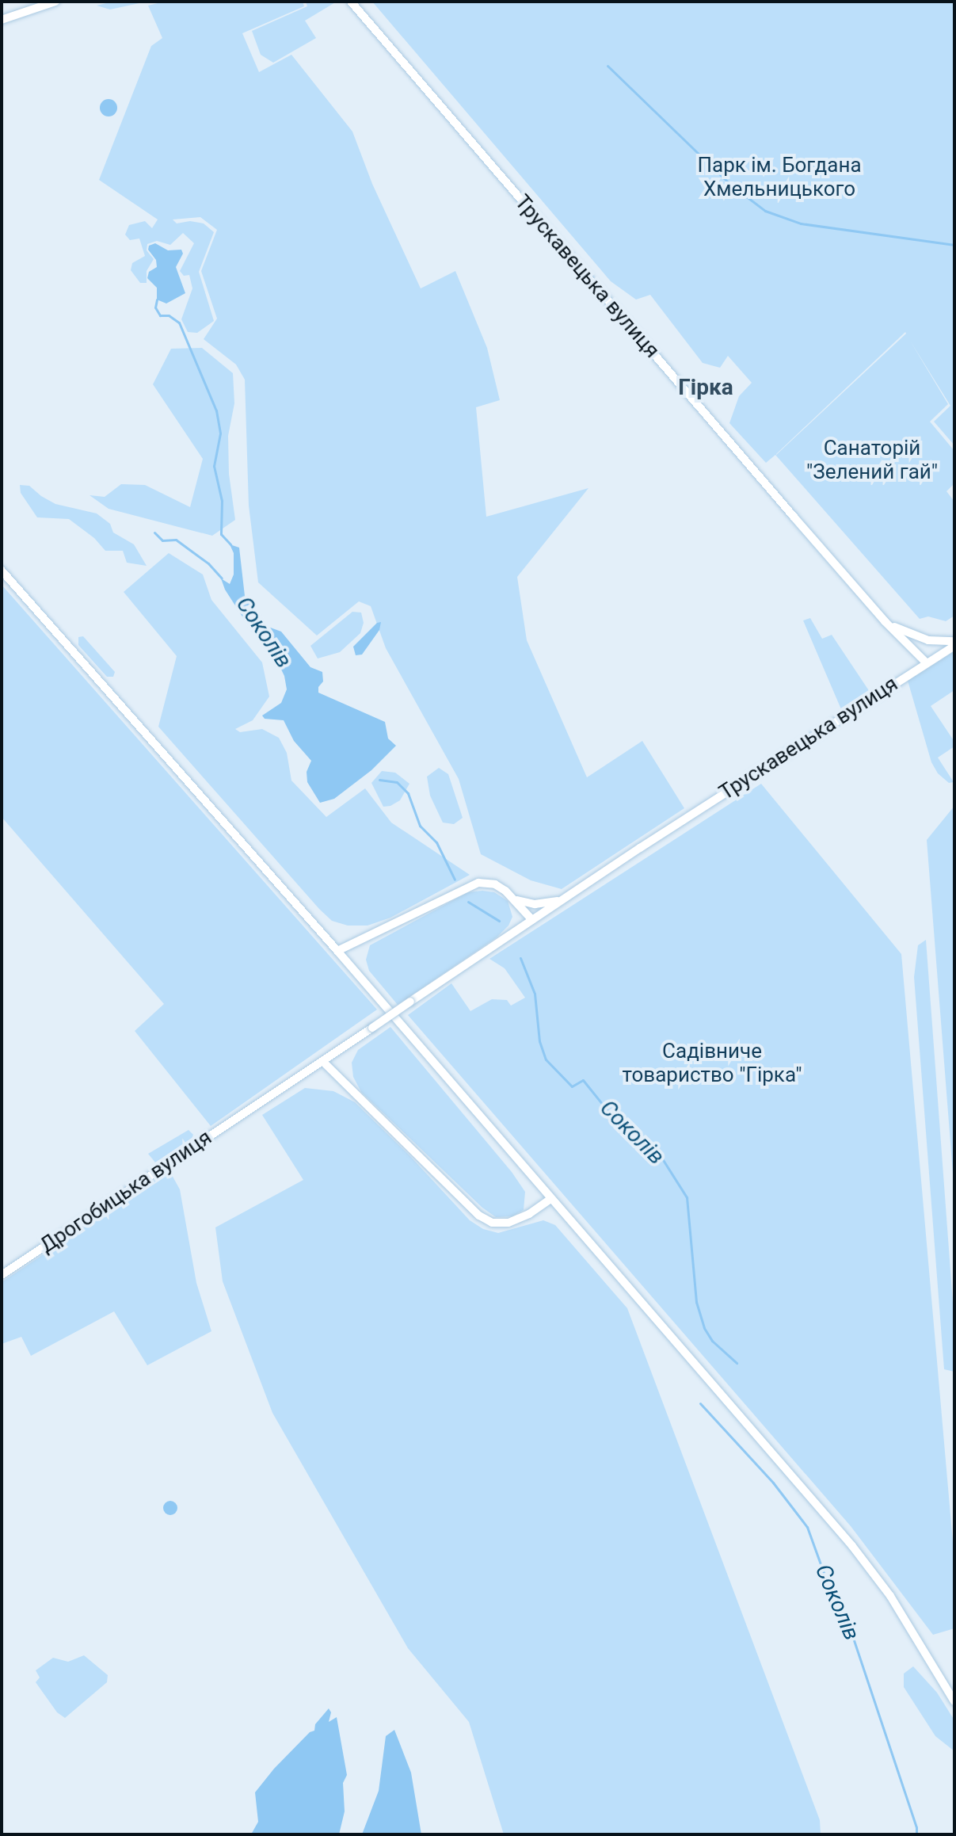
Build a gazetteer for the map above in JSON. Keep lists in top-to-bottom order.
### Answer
{
  "streets": {
    "main road": ["Трускавецька вулиця", "Дрогобицька вулиця"]
  },
  "crossings": [
    ["Трускавецька вулиця", "Дрогобицька вулиця"]
  ],
  "districts": ["Гірка"],
  "water": ["Соколів"],
  "parks": ["Парк ім. Богдана Хмельницького", "Санаторій \"Зелений гай\"", "Садівниче товариство \"Гірка\""]
}
